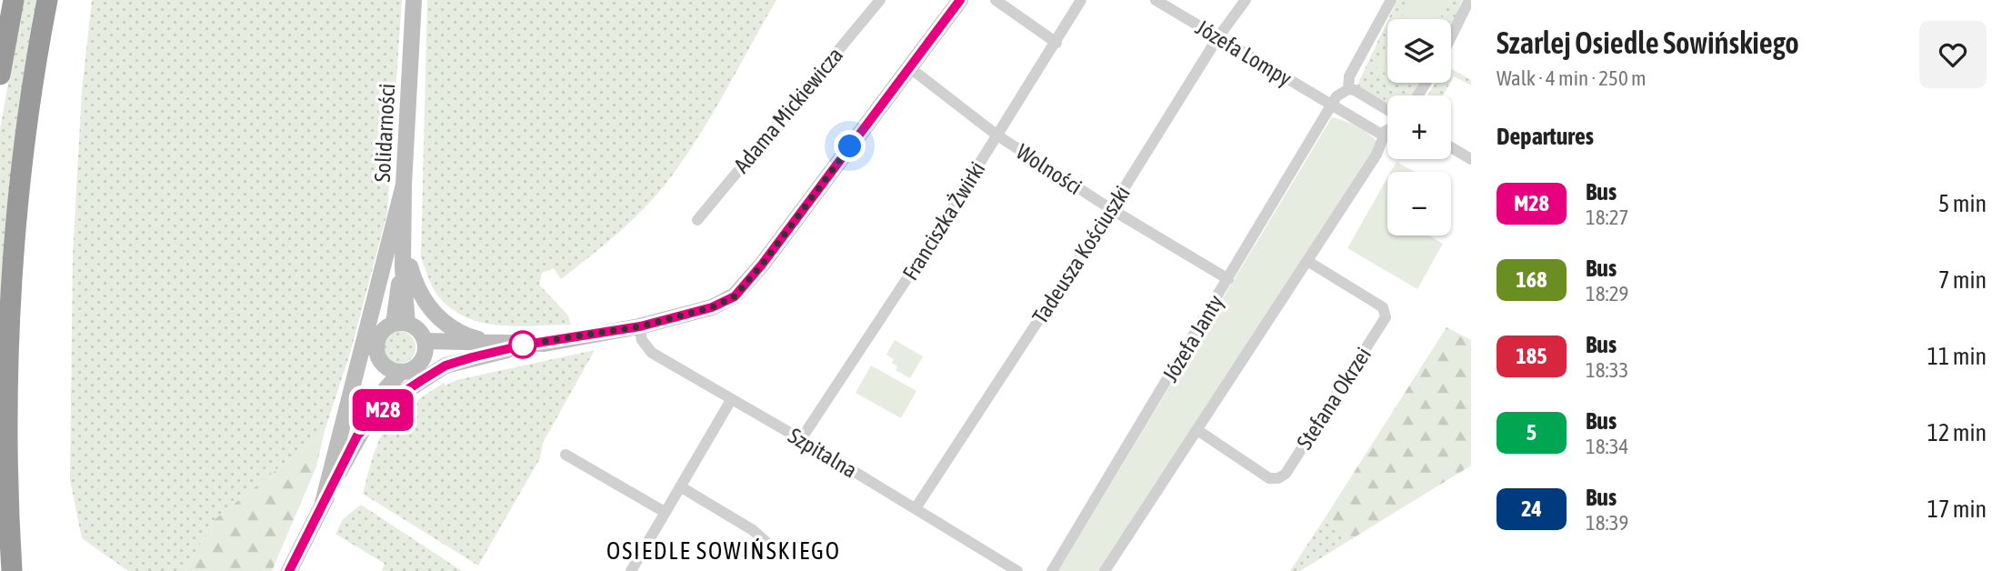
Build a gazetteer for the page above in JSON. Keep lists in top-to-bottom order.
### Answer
{
  "streets": {
    "street": [
      "Józefa Lompy",
      "Adama Mickiewicza",
      "Solidarności",
      "Wolności",
      "Franciszka Żwirki",
      "Tadeusza Kościuszki",
      "Józefa Janty",
      "Stefana Okrzei",
      "Szpitalna"
    ]
  },
  "crossings": [
    ["Józefa Lompy", "Tadeusza Kościuszki"],
    ["Józefa Lompy", "Józefa Janty"],
    ["Wolności", "Franciszka Żwirki"],
    ["Wolności", "Tadeusza Kościuszki"],
    ["Wolności", "Józefa Janty"],
    ["Franciszka Żwirki", "Szpitalna"],
    ["Tadeusza Kościuszki", "Szpitalna"]
  ],
  "districts": ["OSIEDLE SOWIŃSKIEGO"],
  "lines": ["bus line M28"],
  "page": {
    "on_map": "M28",
    "heading": [
      ["Szarlej Osiedle Sowińskiego", "Walk · 4 min · 250 m"],
      "Departures"
    ],
    "map_buttons": ["+", "−"],
    "list": [
      {
        "mark": "M28",
        "name": "Bus",
        "note": "18:27",
        "value": "5 min"
      },
      {
        "mark": "168",
        "name": "Bus",
        "note": "18:29",
        "value": "7 min"
      },
      {
        "mark": "185",
        "name": "Bus",
        "note": "18:33",
        "value": "11 min"
      },
      {
        "mark": "5",
        "name": "Bus",
        "note": "18:34",
        "value": "12 min"
      },
      {
        "mark": "24",
        "name": "Bus",
        "note": "18:39",
        "value": "17 min"
      }
    ]
  }
}
